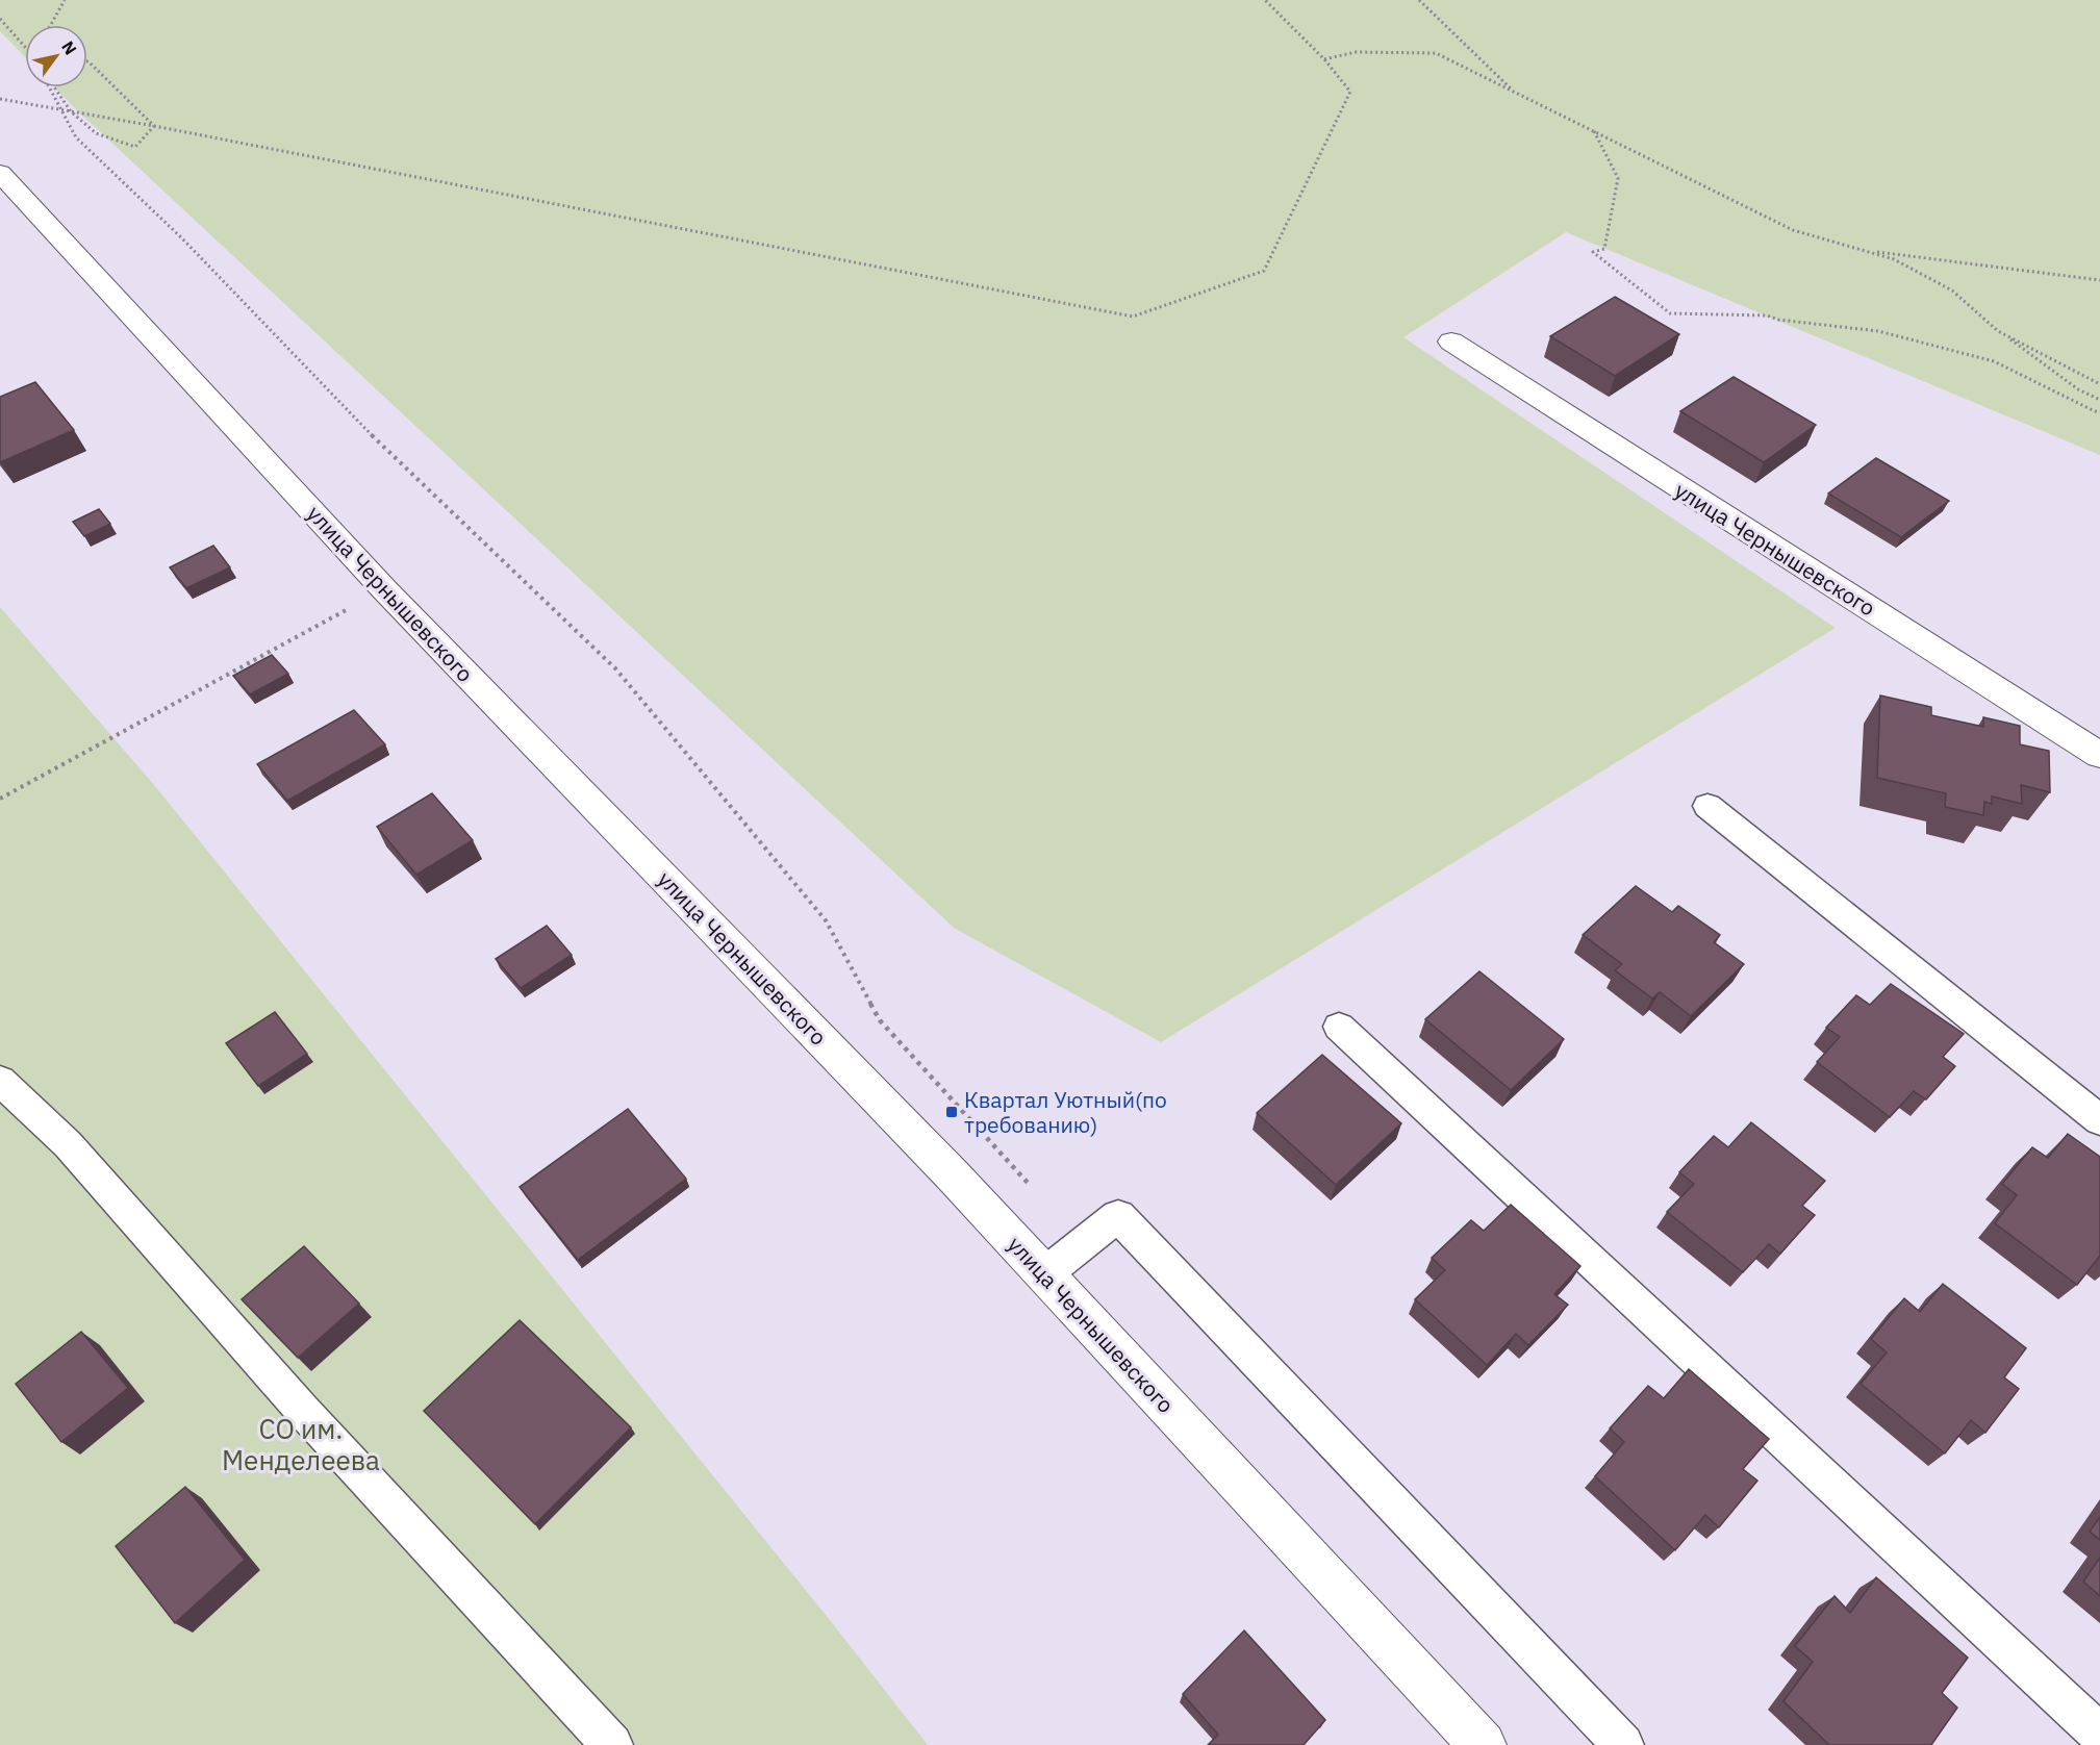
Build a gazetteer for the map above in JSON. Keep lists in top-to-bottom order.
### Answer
{
  "streets": {
    "street": ["улица Чернышевского"]
  },
  "parks": ["СО им. Менделеева"],
  "places": {
    "transit": ["Квартал Уютный(по требованию)"]
  },
  "north": "top right"
}
